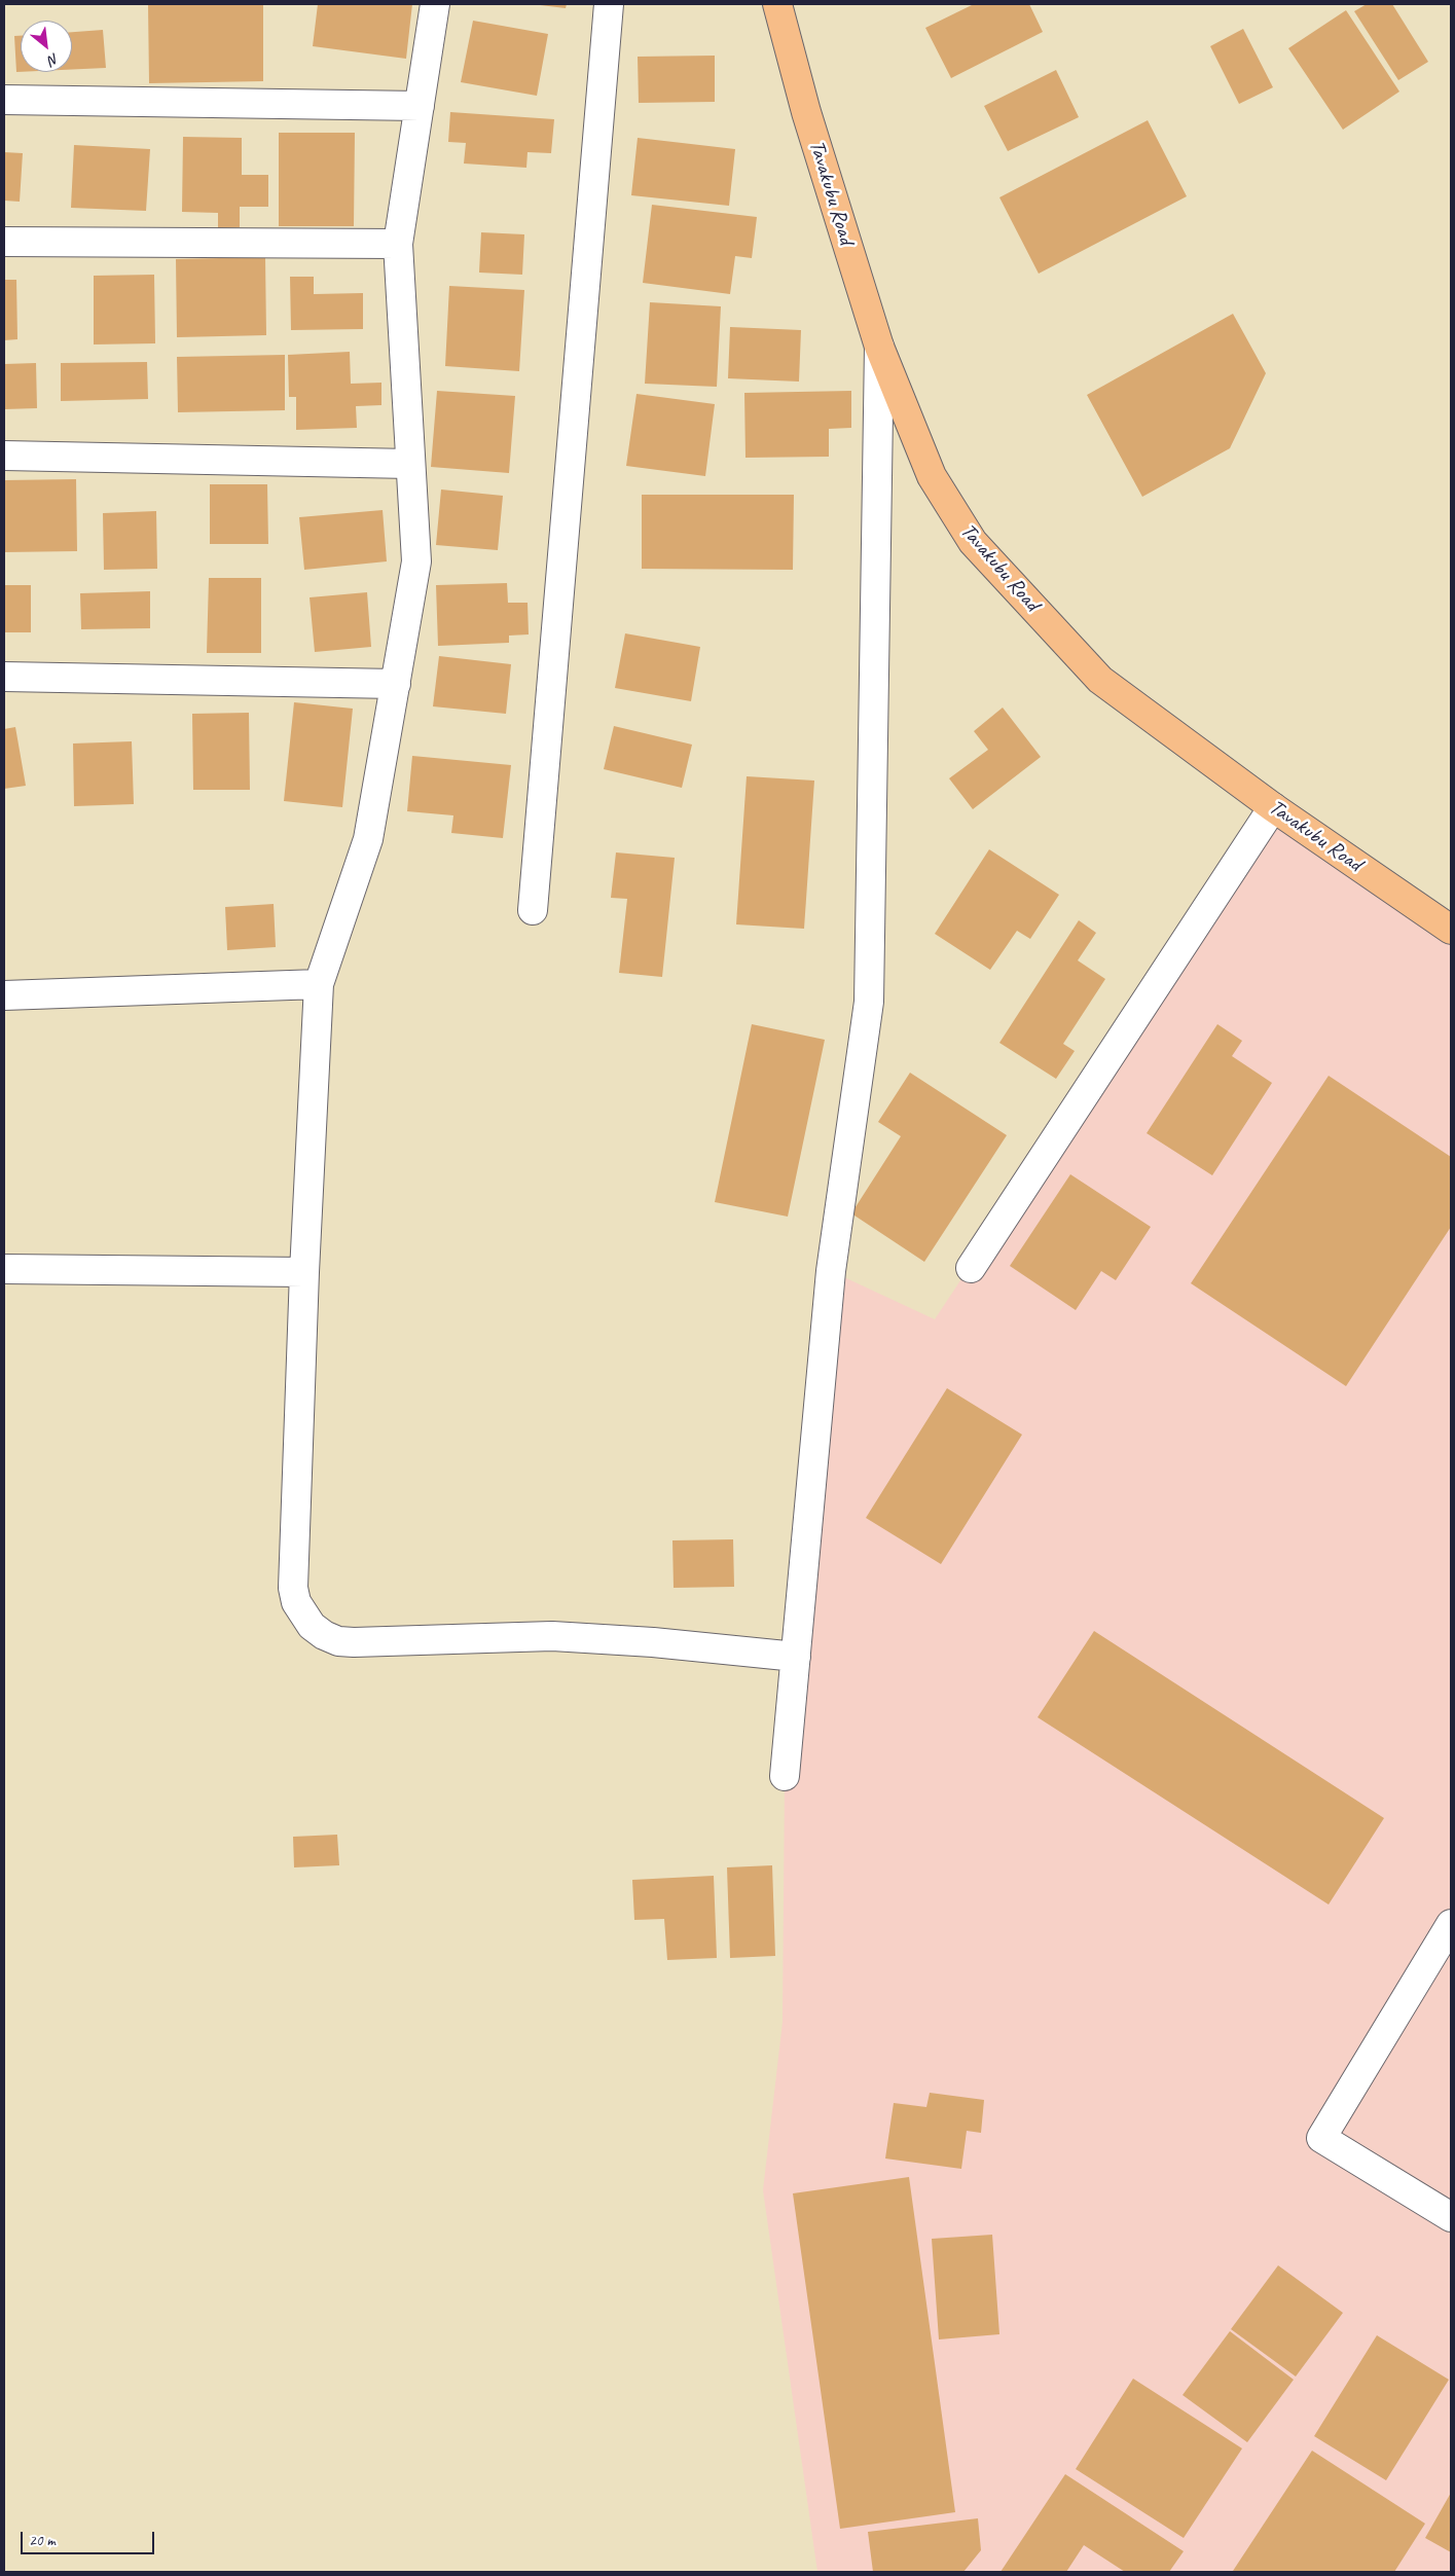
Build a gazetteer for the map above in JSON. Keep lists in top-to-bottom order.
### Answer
{
  "streets": {
    "main road": ["Tavakubu Road"]
  },
  "scale_bar": "20 m",
  "north": "bottom right"
}
